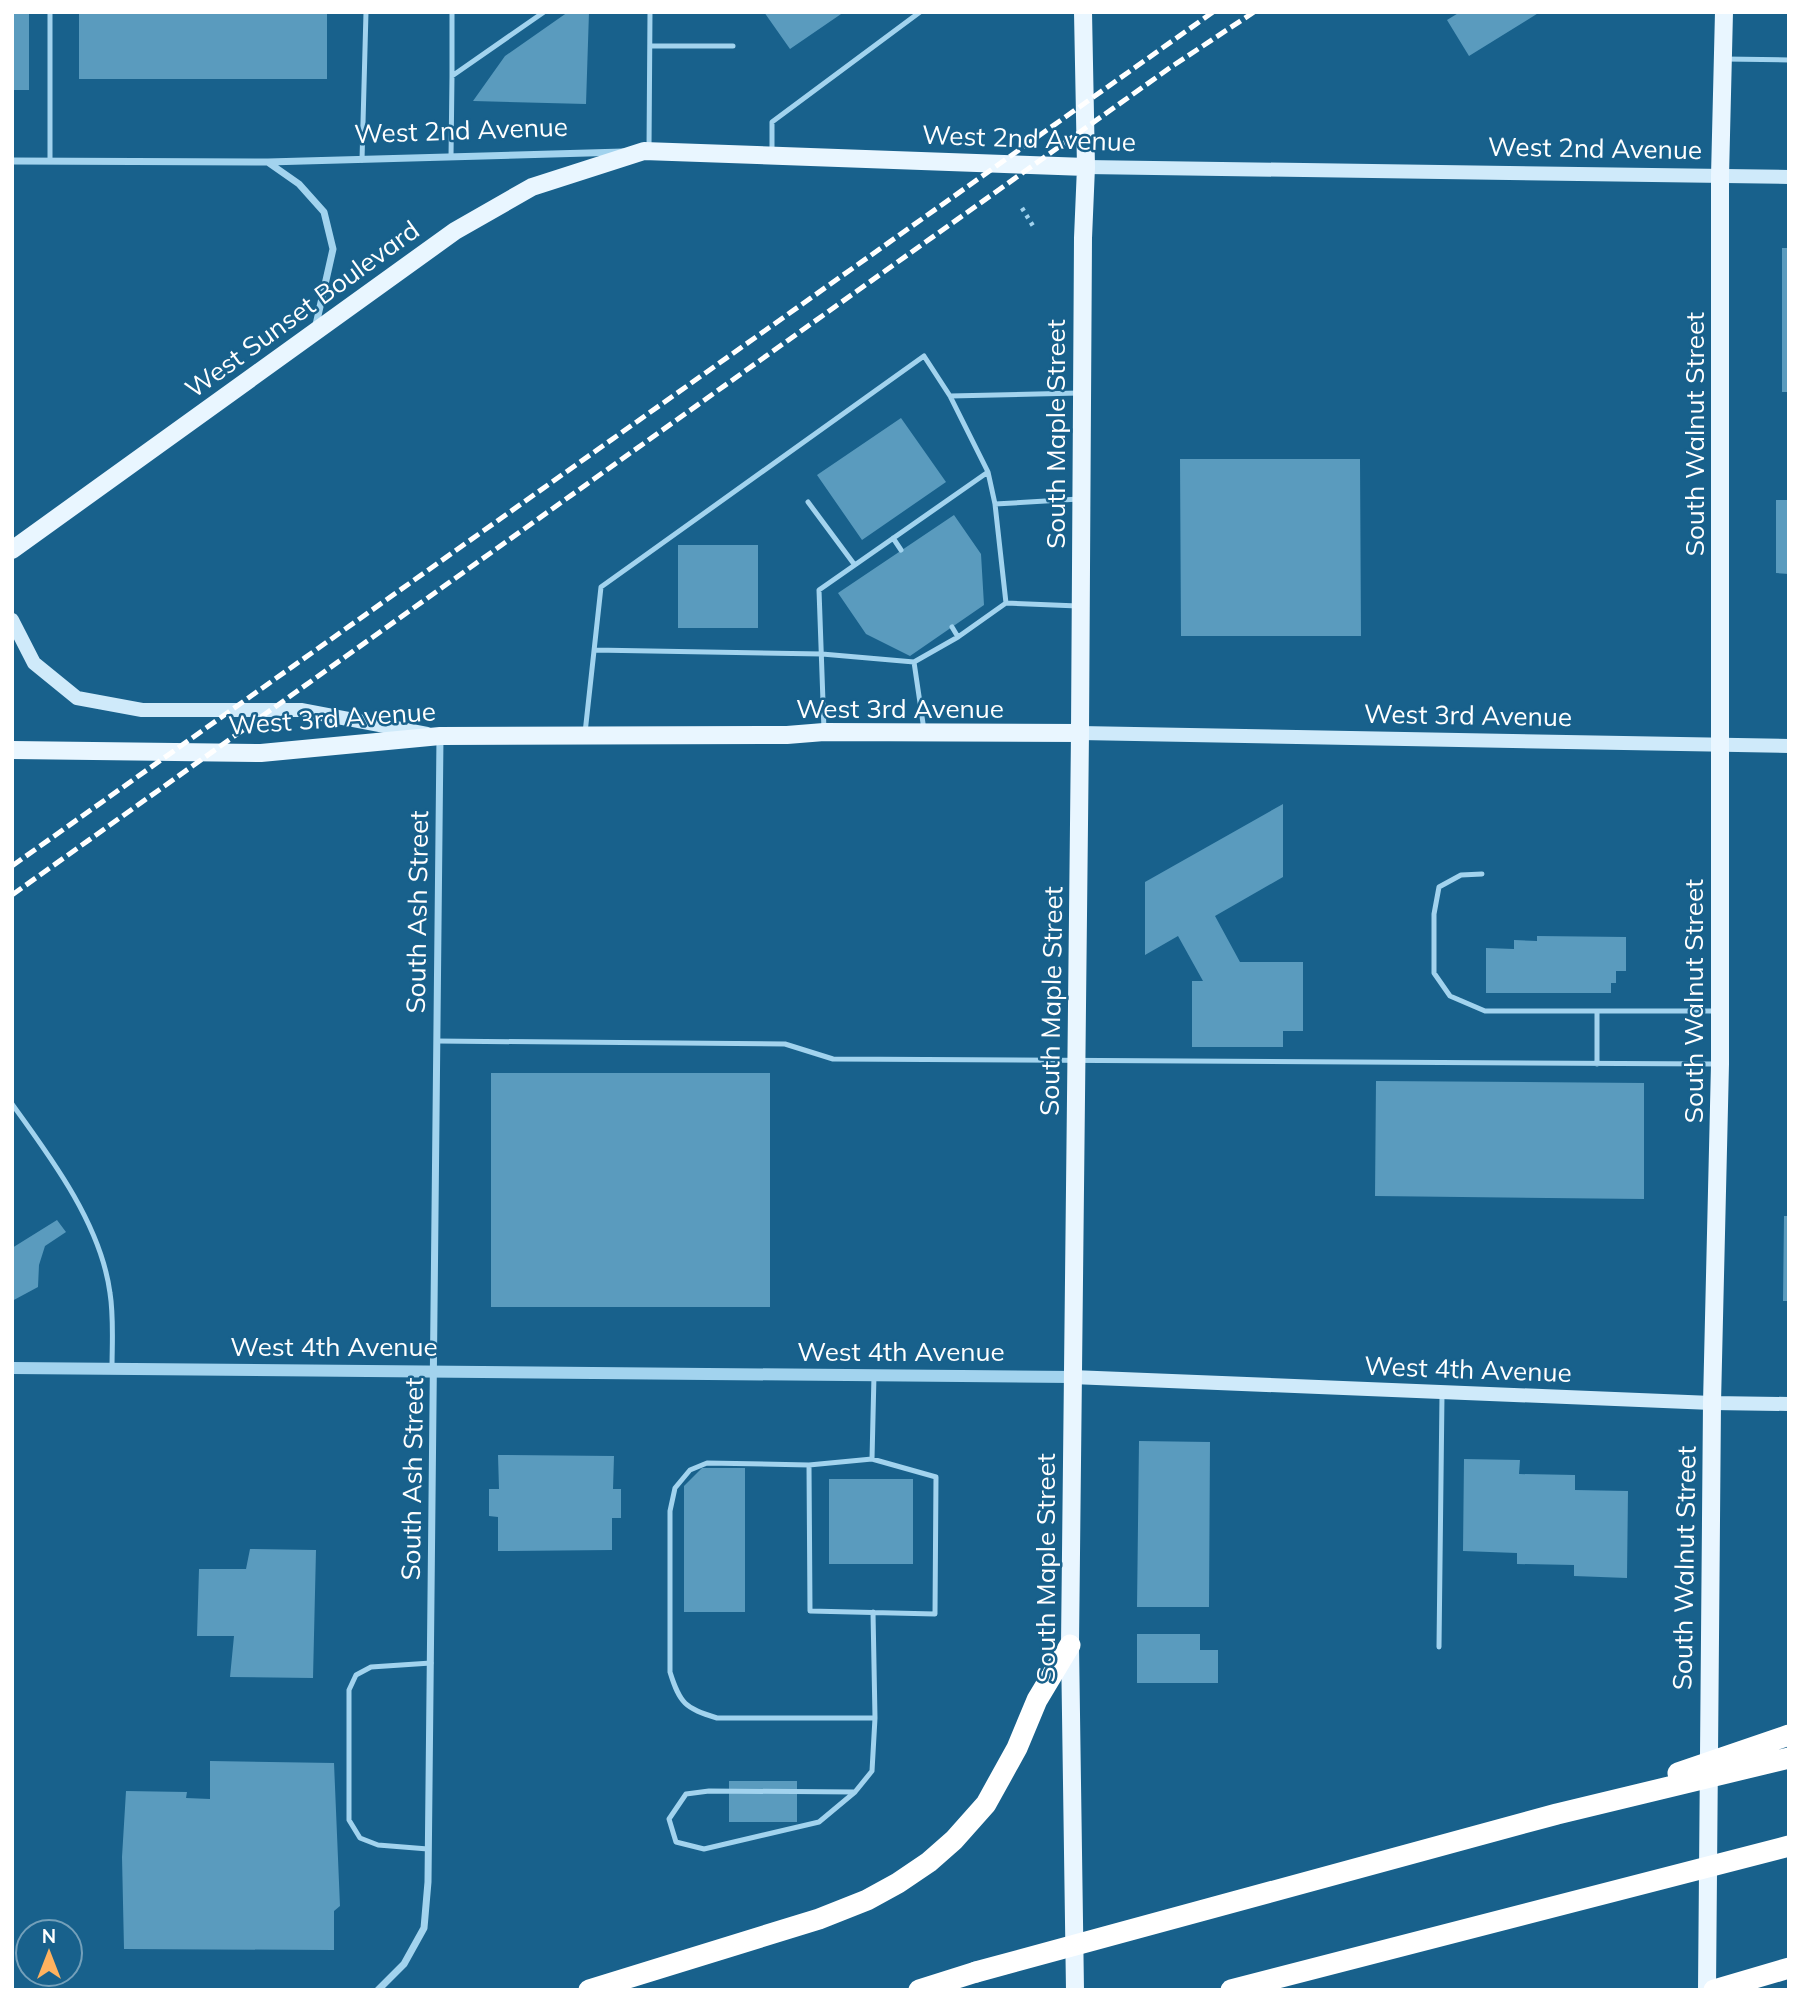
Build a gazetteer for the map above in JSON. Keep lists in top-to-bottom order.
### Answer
{
  "streets": {
    "main road": [
      "West 2nd Avenue",
      "West Sunset Boulevard",
      "South Maple Street",
      "South Walnut Street",
      "West 3rd Avenue",
      "West 4th Avenue"
    ],
    "street": ["South Ash Street"]
  },
  "crossings": [
    ["West 2nd Avenue", "West Sunset Boulevard"],
    ["West 2nd Avenue", "South Maple Street"],
    ["West 2nd Avenue", "South Walnut Street"],
    ["South Maple Street", "West 3rd Avenue"],
    ["South Maple Street", "West 4th Avenue"],
    ["South Walnut Street", "West 3rd Avenue"],
    ["South Walnut Street", "West 4th Avenue"],
    ["West 3rd Avenue", "South Ash Street"],
    ["South Ash Street", "West 4th Avenue"]
  ],
  "north": "top"
}
